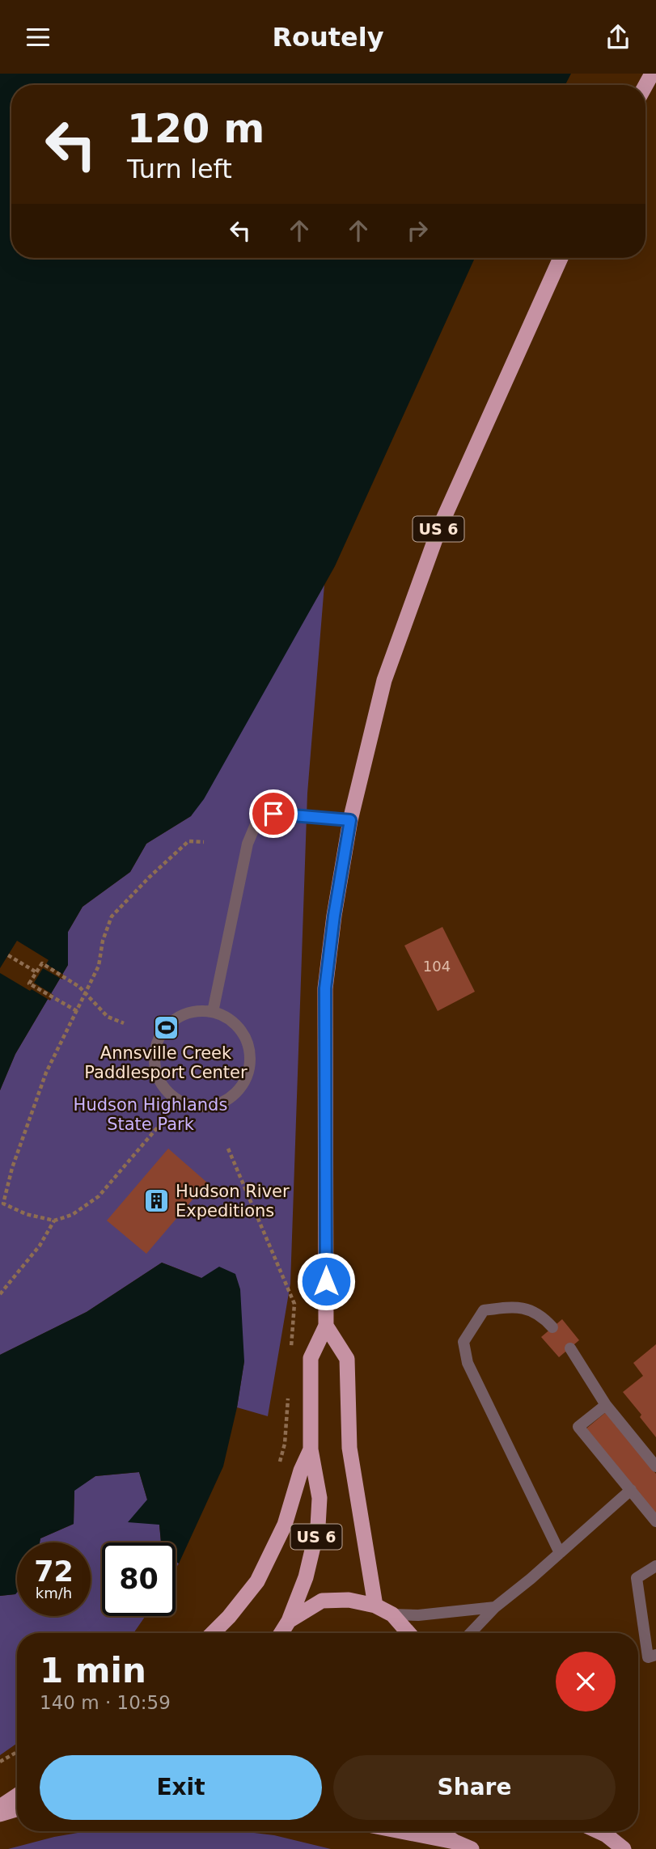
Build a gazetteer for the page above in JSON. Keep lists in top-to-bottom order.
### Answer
{
  "streets": {
    "highway": ["US 6"]
  },
  "parks": ["Hudson Highlands State Park"],
  "places": {
    "sports": ["Annsville Creek Paddlesport Center"],
    "building": ["Hudson River Expeditions"]
  },
  "house_numbers": ["104"],
  "page": {
    "header": "Routely",
    "turn": ["120 m", "Turn left"],
    "speed": "72 km/h",
    "limit": "80",
    "heading": ["1 min", "140 m · 10:59"],
    "buttons": ["Exit", "Share"]
  }
}
